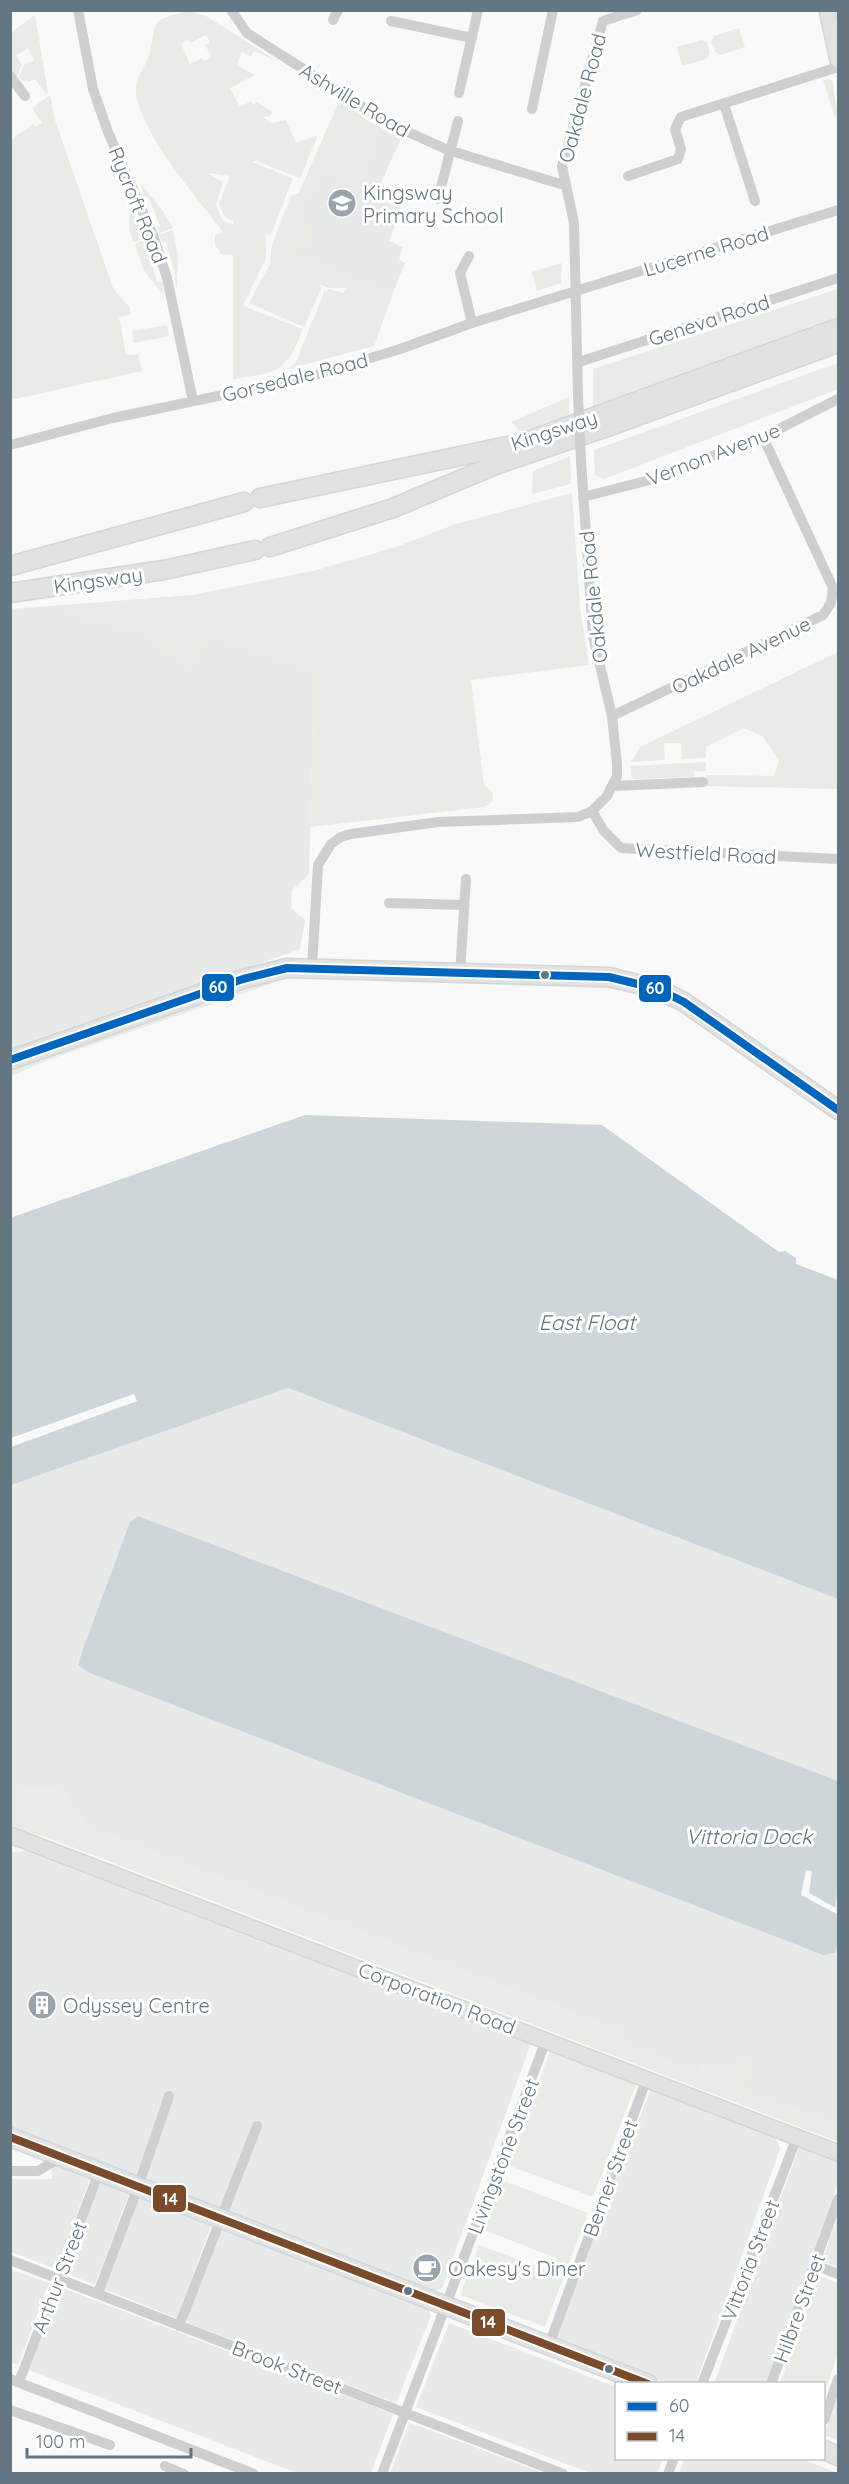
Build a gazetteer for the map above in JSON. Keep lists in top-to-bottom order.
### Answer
{
  "streets": {
    "main road": ["Kingsway", "Corporation Road"],
    "street": [
      "Oakdale Road",
      "Ashville Road",
      "Rycroft Road",
      "Lucerne Road",
      "Geneva Road",
      "Gorsedale Road",
      "Vernon Avenue",
      "Oakdale Avenue",
      "Westfield Road",
      "Livingstone Street",
      "Berner Street",
      "Vittoria Street",
      "Arthur Street",
      "Hilbre Street",
      "Brook Street"
    ]
  },
  "crossings": [
    ["Oakdale Road", "Ashville Road"],
    ["Oakdale Road", "Lucerne Road"],
    ["Oakdale Road", "Geneva Road"],
    ["Oakdale Road", "Gorsedale Road"],
    ["Oakdale Road", "Vernon Avenue"],
    ["Oakdale Road", "Oakdale Avenue"],
    ["Rycroft Road", "Gorsedale Road"],
    ["Lucerne Road", "Gorsedale Road"],
    ["Vernon Avenue", "Oakdale Avenue"],
    ["Corporation Road", "Livingstone Street"],
    ["Corporation Road", "Berner Street"],
    ["Corporation Road", "Vittoria Street"],
    ["Livingstone Street", "Brook Street"],
    ["Arthur Street", "Brook Street"]
  ],
  "water": ["East Float", "Vittoria Dock"],
  "places": {
    "school or university": ["Kingsway Primary School"],
    "building": ["Odyssey Centre"],
    "cafe": ["Oakesy's Diner"]
  },
  "lines": ["transit line 60", "transit line 14"],
  "legend": ["60", "14"],
  "scale_bar": "100 m"
}
